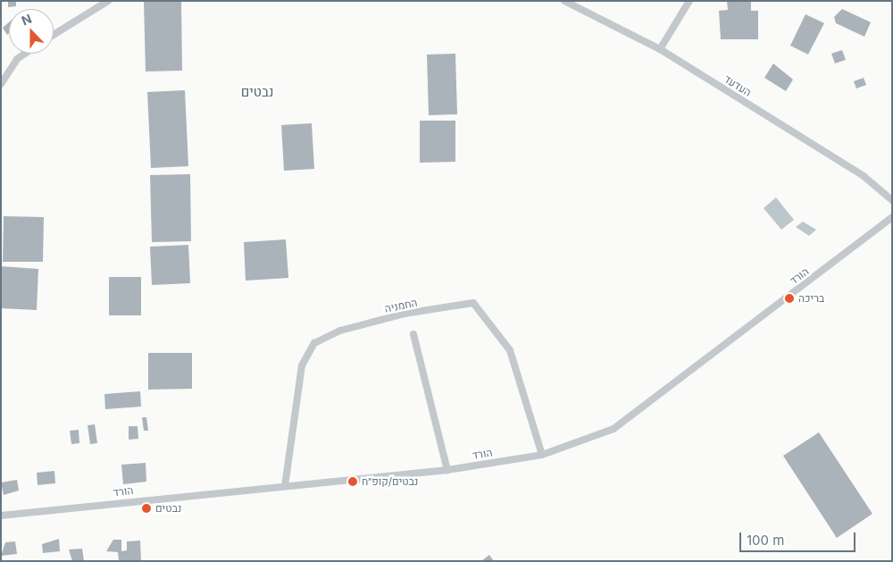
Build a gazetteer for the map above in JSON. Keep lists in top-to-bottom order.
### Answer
{
  "streets": {
    "street": ["העדעד", "הורד", "החמניה"]
  },
  "crossings": [
    ["הורד", "החמניה"]
  ],
  "districts": ["נבטים"],
  "places": ["בריכה", "נבטים/קופ״ח", "נבטים"],
  "scale_bar": "100 m",
  "north": "top"
}
